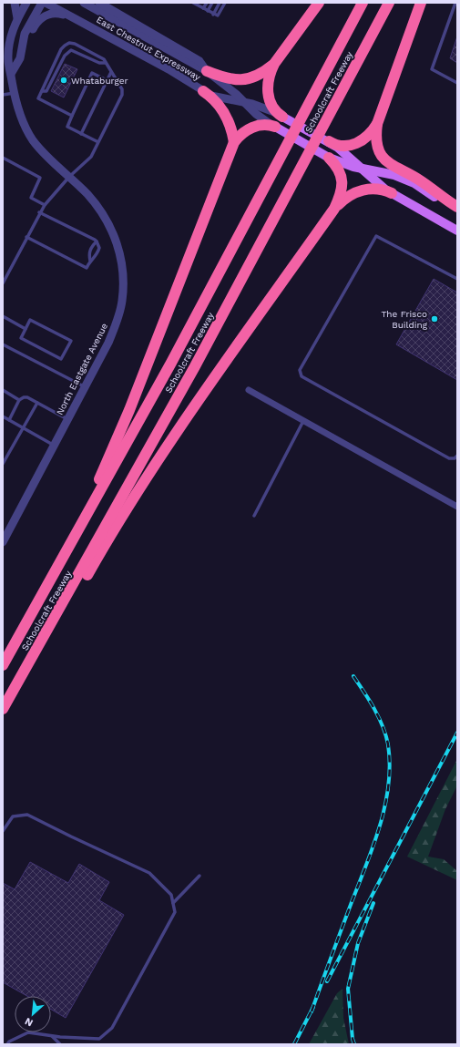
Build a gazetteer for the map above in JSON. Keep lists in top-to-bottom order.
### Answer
{
  "streets": {
    "highway": ["Schoolcraft Freeway"],
    "main road": ["East Chestnut Expressway"],
    "street": ["North Eastgate Avenue"]
  },
  "places": ["Whataburger", "The Frisco Building"],
  "north": "bottom left"
}
